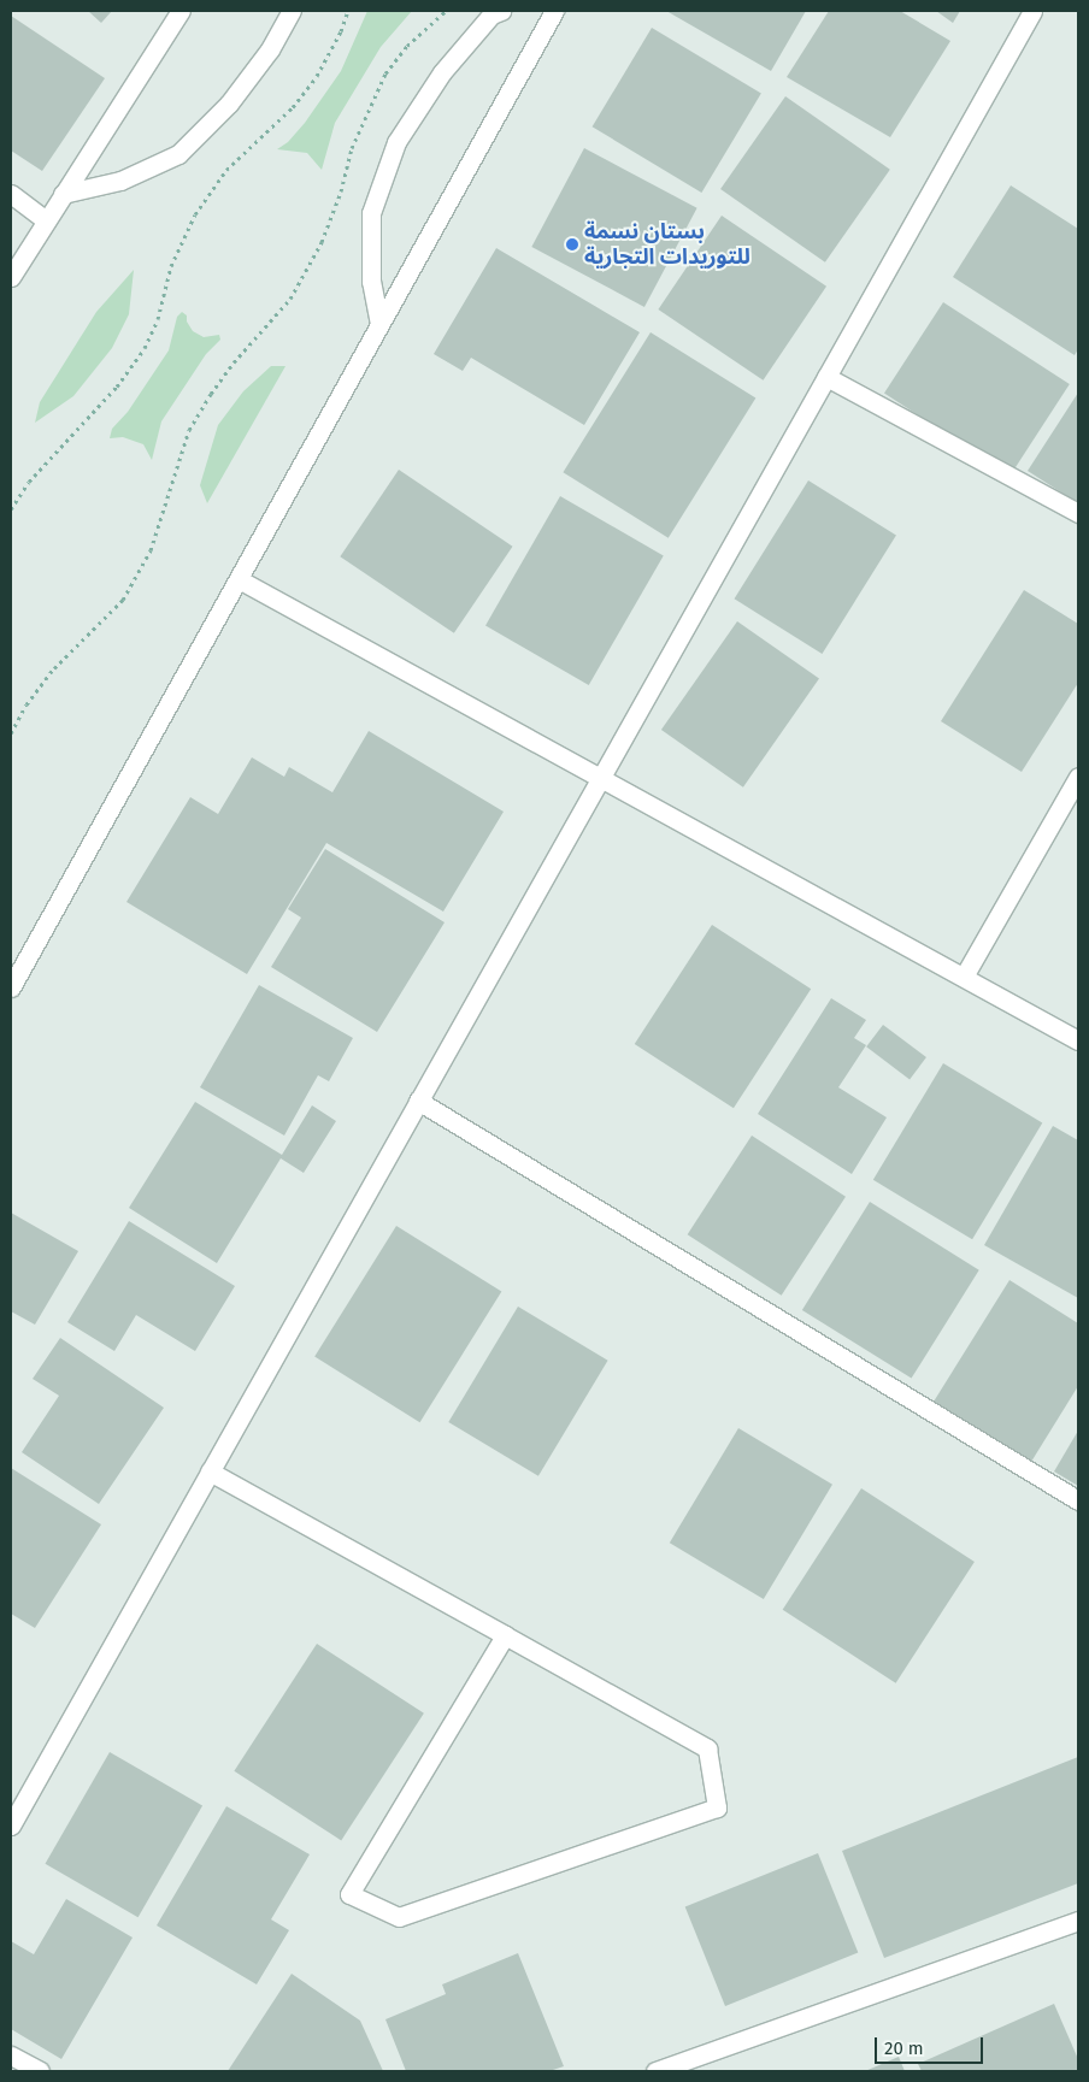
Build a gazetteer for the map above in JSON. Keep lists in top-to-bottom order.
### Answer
{
  "places": ["بستان نسمة للتوريدات التجارية"],
  "scale_bar": "20 m"
}
